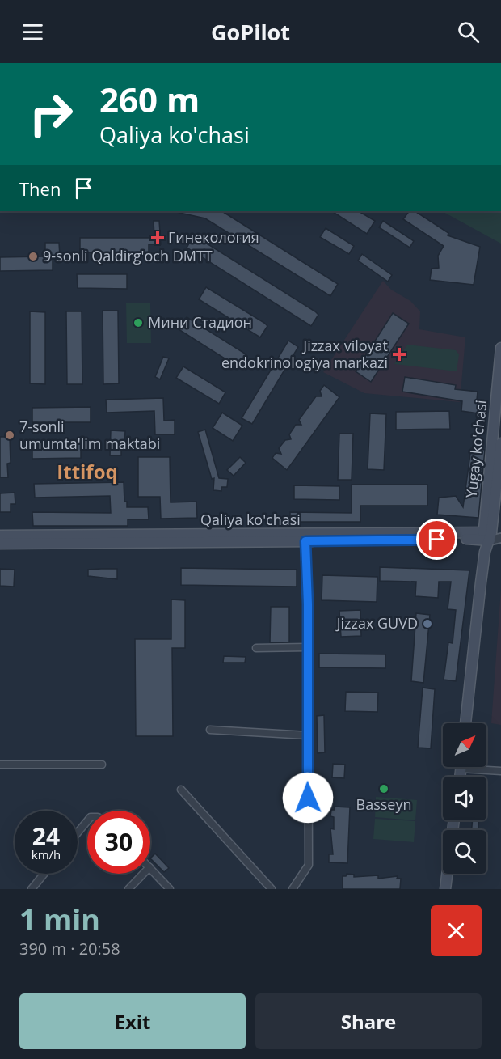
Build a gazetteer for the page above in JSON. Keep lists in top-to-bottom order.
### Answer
{
  "streets": {
    "main road": ["Yugay ko'chasi", "Qaliya ko'chasi"]
  },
  "crossings": [
    ["Yugay ko'chasi", "Qaliya ko'chasi"]
  ],
  "districts": ["Ittifoq"],
  "places": {
    "health": ["Гинекология", "Jizzax viloyat endokrinologiya markazi"],
    "other": [
      "9-sonli Qaldirg'och DMTT",
      "Мини Стадион",
      "7-sonli umumta'lim maktabi",
      "Jizzax GUVD",
      "Basseyn"
    ]
  },
  "north": "top right",
  "page": {
    "header": "GoPilot",
    "turn": ["260 m", "Qaliya ko'chasi"],
    "then": "Then",
    "speed": "24 km/h",
    "limit": "30",
    "heading": ["1 min", "390 m · 20:58"],
    "buttons": ["Exit", "Share"]
  }
}
